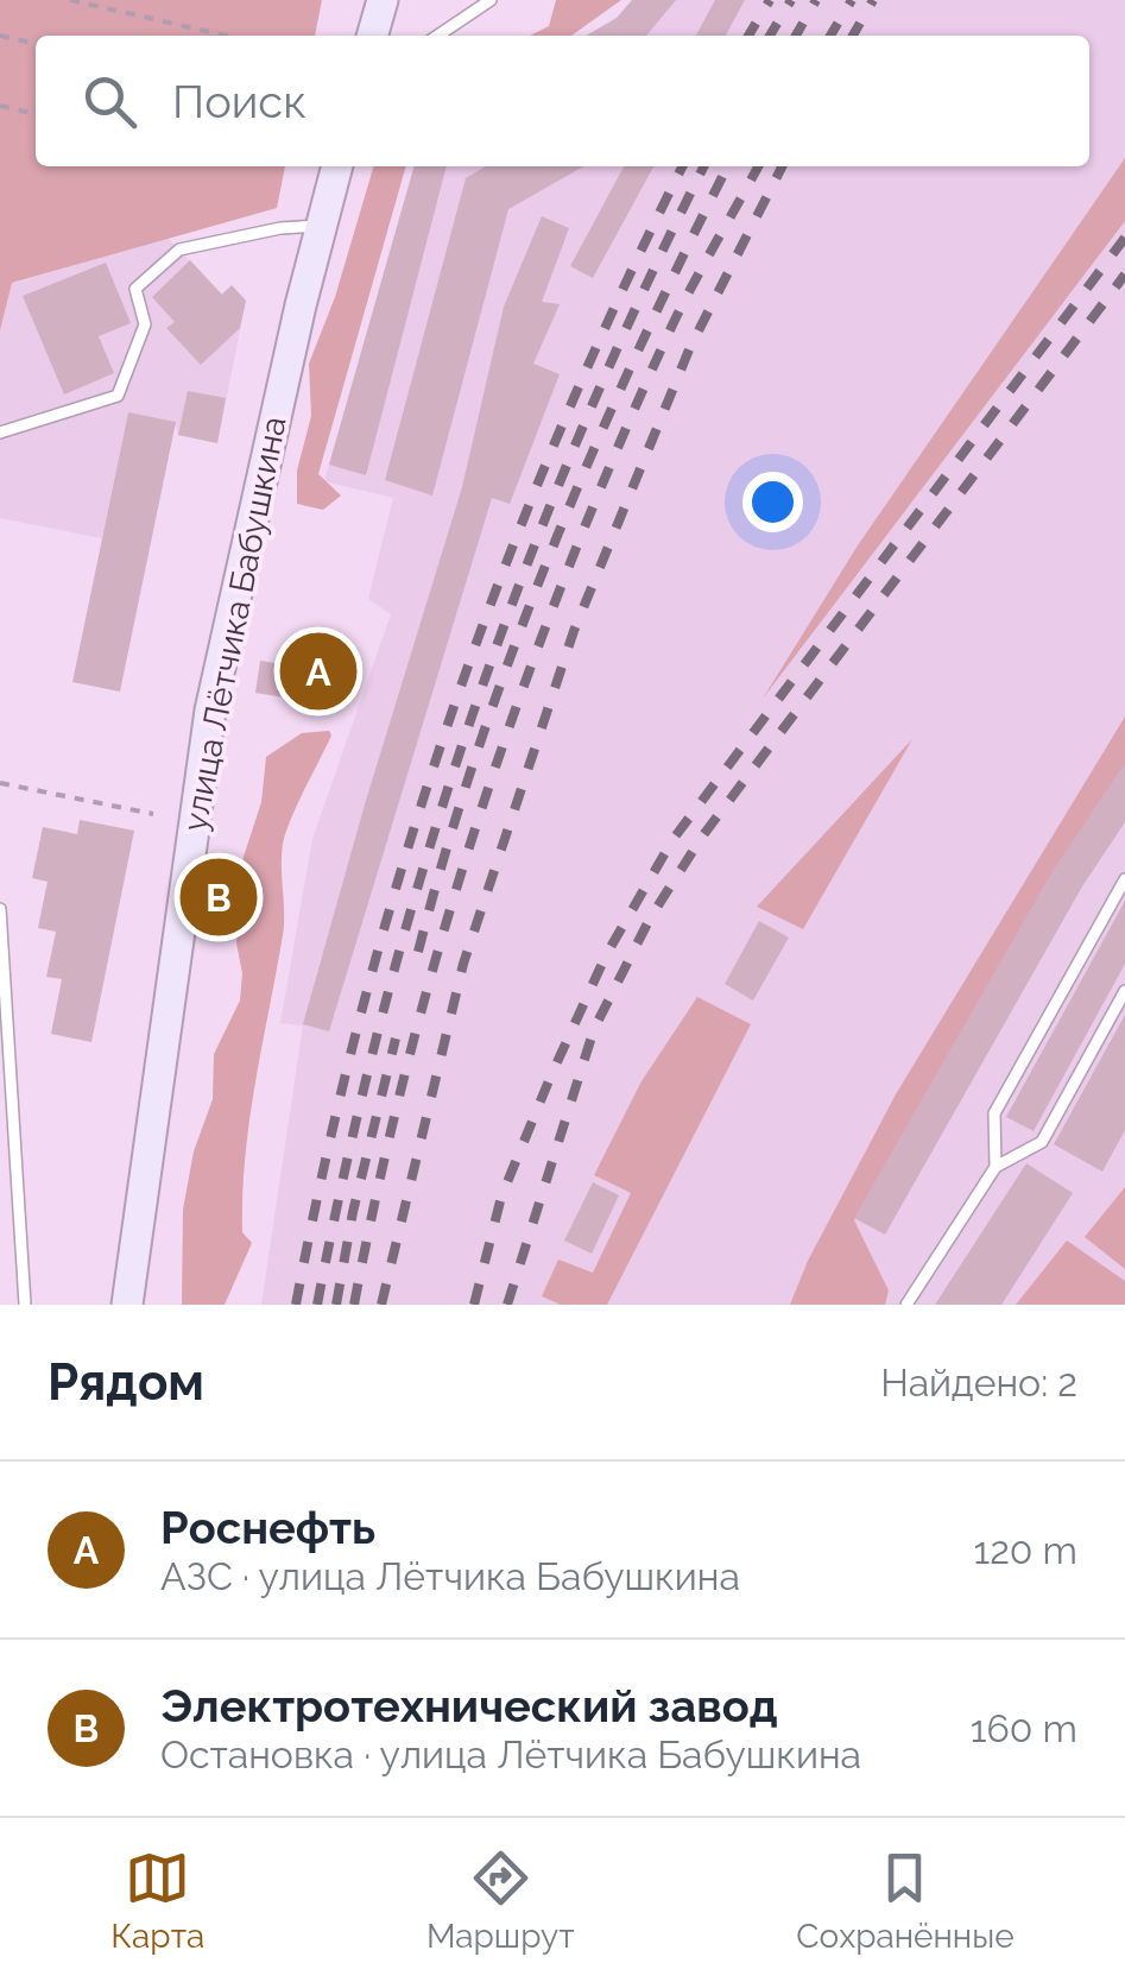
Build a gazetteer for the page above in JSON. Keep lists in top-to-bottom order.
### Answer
{
  "streets": {
    "main road": ["улица Лётчика Бабушкина"]
  },
  "page": {
    "search": "Поиск",
    "pins": ["A", "B"],
    "heading": ["Рядом", "Найдено: 2"],
    "list": [
      {
        "mark": "A",
        "name": "Роснефть",
        "note": "АЗС · улица Лётчика Бабушкина",
        "value": "120 m"
      },
      {
        "mark": "B",
        "name": "Электротехнический завод",
        "note": "Остановка · улица Лётчика Бабушкина",
        "value": "160 m"
      }
    ],
    "nav": ["Карта", "Маршрут", "Сохранённые"]
  }
}
